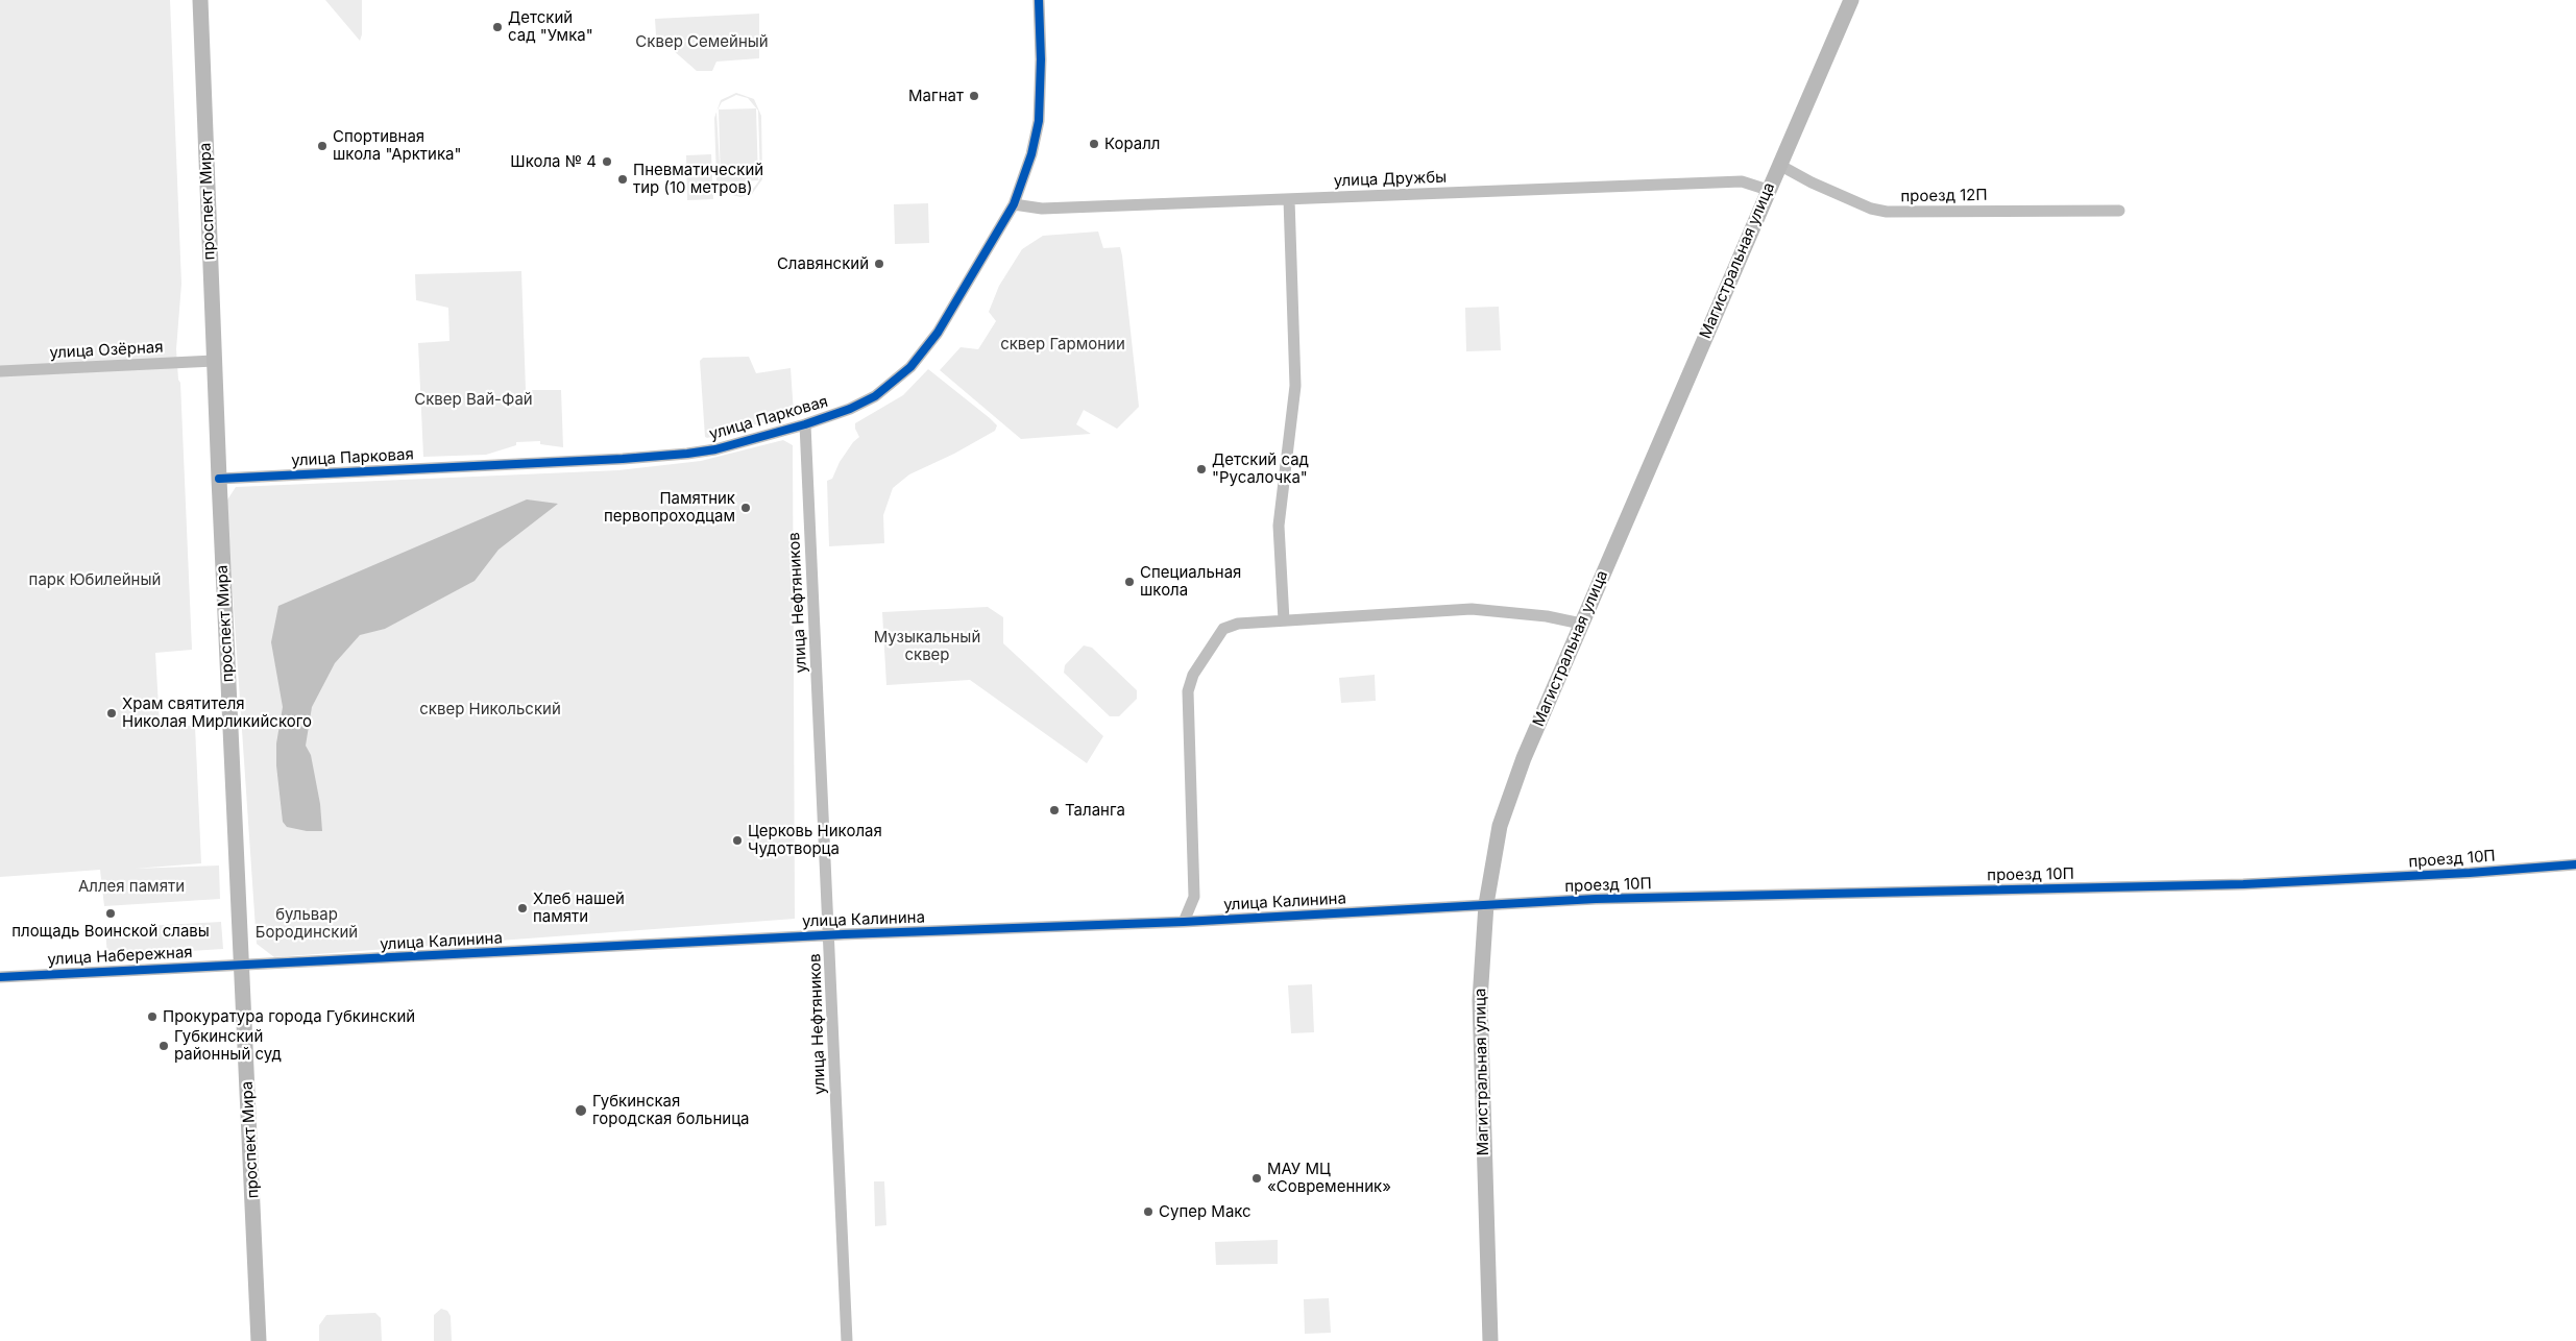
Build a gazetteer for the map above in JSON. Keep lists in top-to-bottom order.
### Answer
{
  "streets": {
    "main road": ["проспект Мира", "Магистральная улица"],
    "street": [
      "улица Дружбы",
      "проезд 12П",
      "улица Озёрная",
      "улица Парковая",
      "улица Нефтяников",
      "проезд 10П",
      "улица Калинина",
      "улица Набережная"
    ]
  },
  "crossings": [
    ["улица Дружбы", "Магистральная улица"],
    ["улица Дружбы", "улица Парковая"],
    ["проезд 12П", "Магистральная улица"],
    ["проспект Мира", "улица Озёрная"],
    ["проспект Мира", "улица Парковая"],
    ["проспект Мира", "улица Калинина"],
    ["проспект Мира", "улица Набережная"],
    ["Магистральная улица", "проезд 10П"],
    ["Магистральная улица", "улица Калинина"],
    ["улица Парковая", "улица Нефтяников"],
    ["улица Нефтяников", "улица Калинина"],
    ["проезд 10П", "улица Калинина"],
    ["улица Калинина", "улица Набережная"]
  ],
  "parks": [
    "Сквер Семейный",
    "сквер Гармонии",
    "Сквер Вай-Фай",
    "парк Юбилейный",
    "Музыкальный сквер",
    "сквер Никольский",
    "Аллея памяти",
    "бульвар Бородинский"
  ],
  "places": [
    "Детский сад \"Умка\"",
    "Магнат",
    "Коралл",
    "Спортивная школа \"Арктика\"",
    "Школа № 4",
    "Пневматический тир (10 метров)",
    "Славянский",
    "Детский сад \"Русалочка\"",
    "Памятник первопроходцам",
    "Специальная школа",
    "Храм святителя Николая Мирликийского",
    "Таланга",
    "Церковь Николая Чудотворца",
    "Хлеб нашей памяти",
    "площадь Воинской славы",
    "Прокуратура города Губкинский",
    "Губкинский районный суд",
    "Губкинская городская больница",
    "МАУ МЦ «Современник»",
    "Супер Макс"
  ]
}
